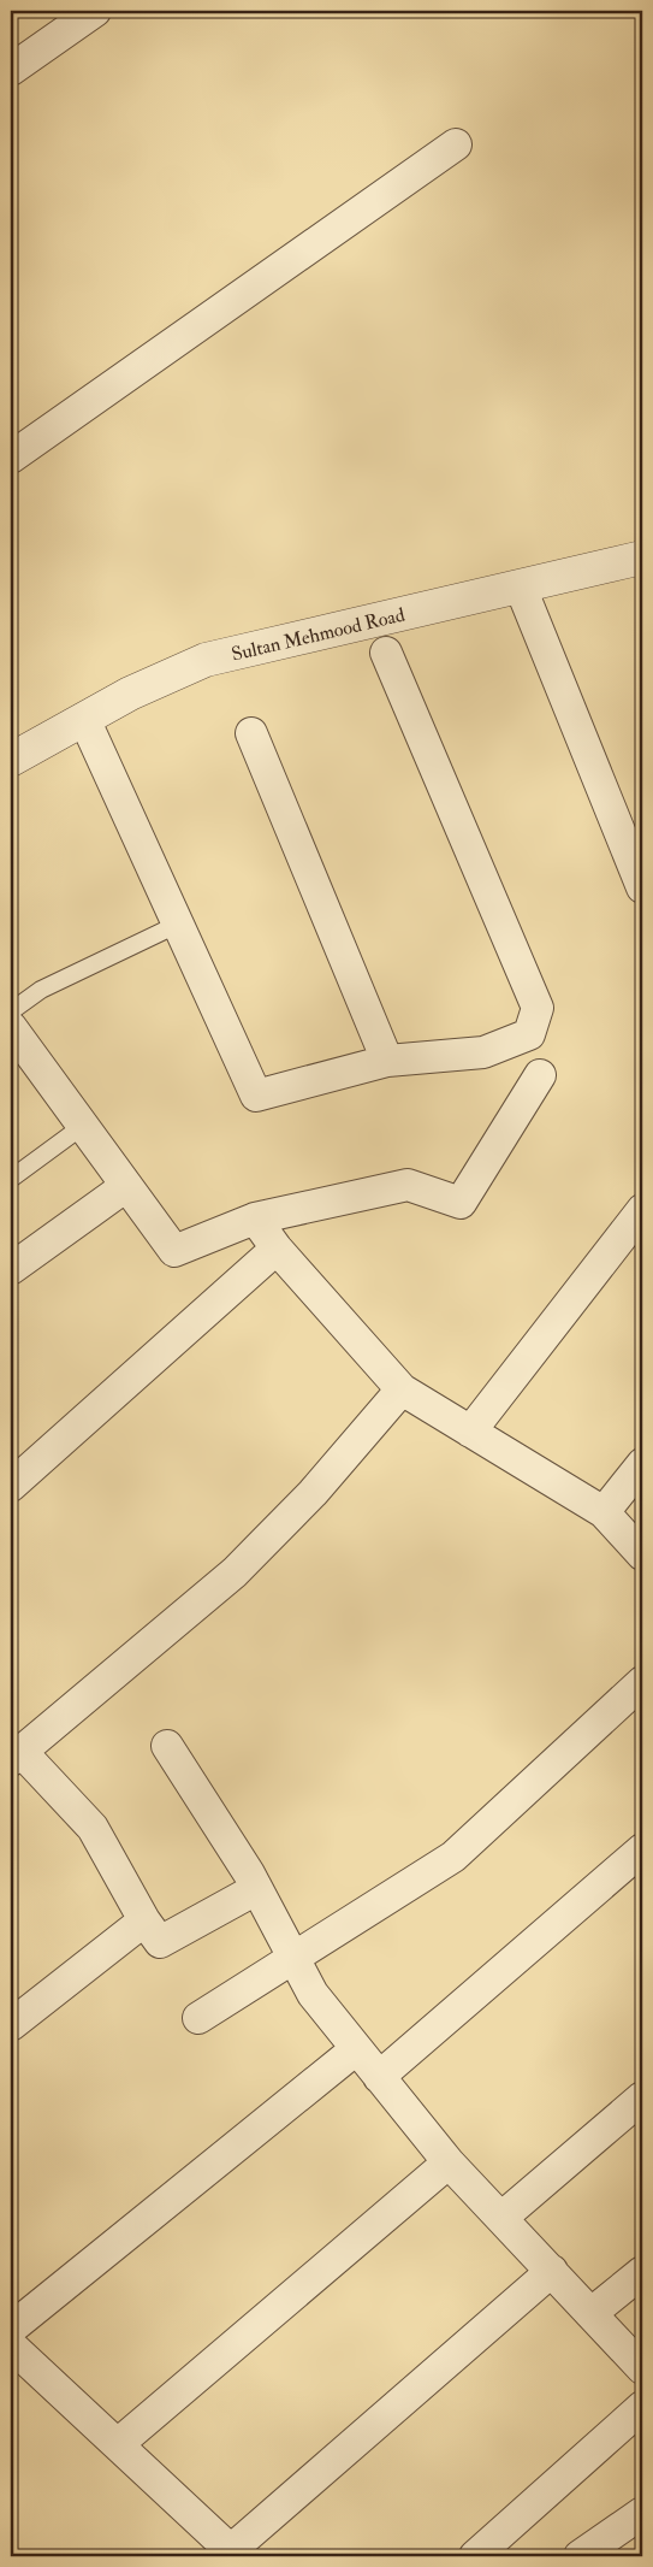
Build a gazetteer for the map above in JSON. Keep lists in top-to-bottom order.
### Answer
{
  "streets": {
    "street": ["Sultan Mehmood Road"]
  }
}
